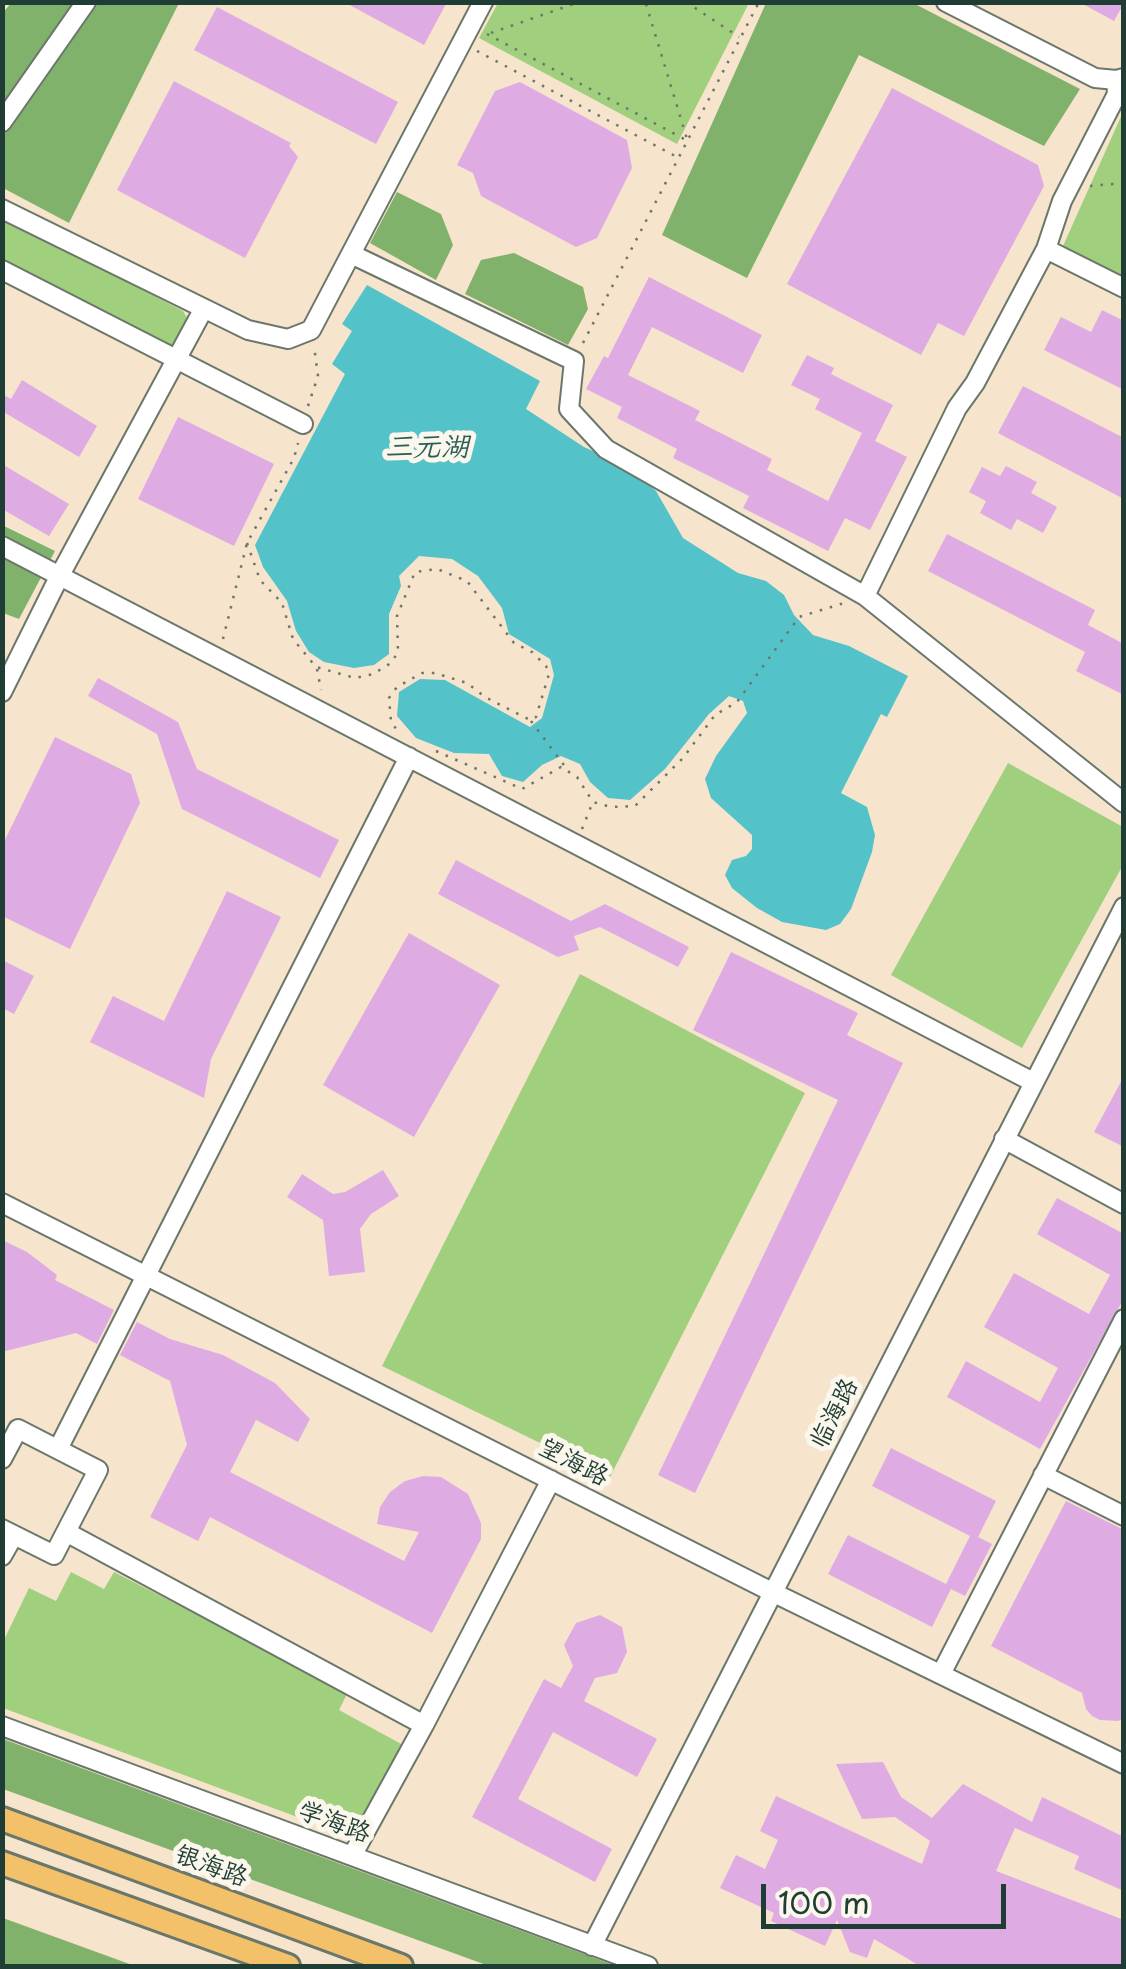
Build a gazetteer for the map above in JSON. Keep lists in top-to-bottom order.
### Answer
{
  "streets": {
    "main road": ["银海路"],
    "street": ["临海路", "望海路", "学海路"]
  },
  "crossings": [
    ["临海路", "望海路"],
    ["临海路", "学海路"]
  ],
  "water": ["三元湖"],
  "scale_bar": "100 m"
}
